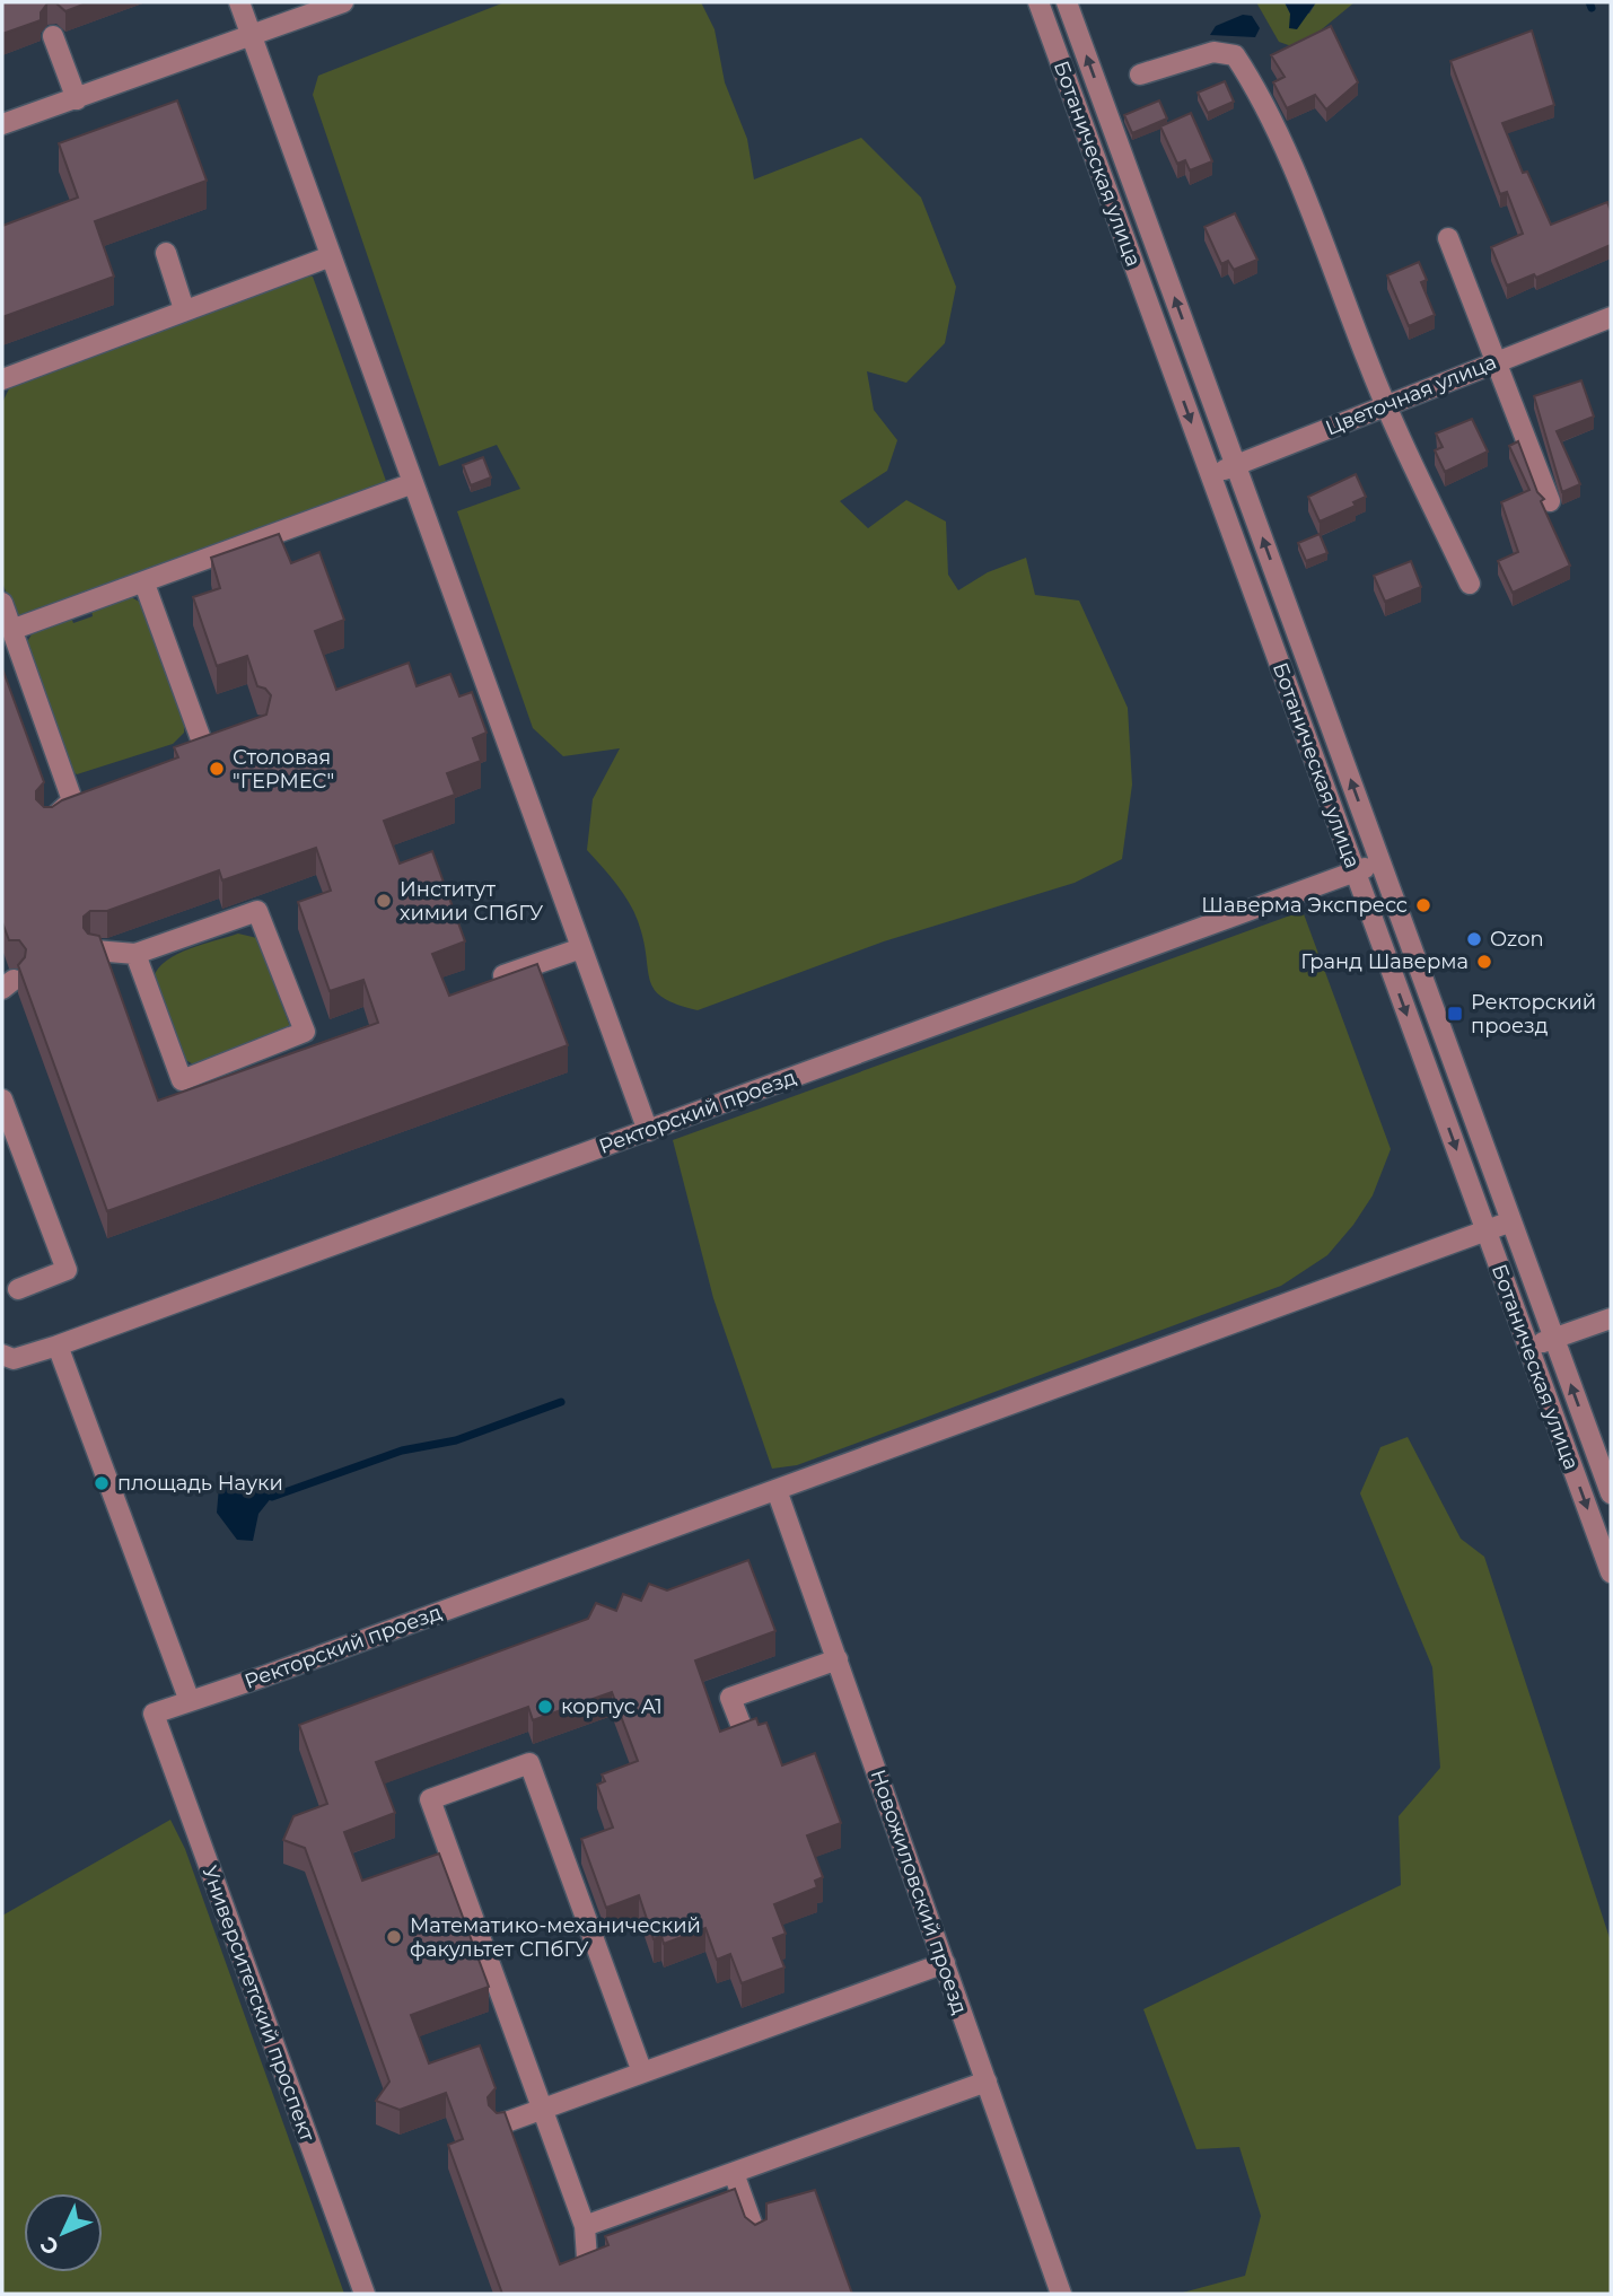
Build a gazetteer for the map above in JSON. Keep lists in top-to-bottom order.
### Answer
{
  "streets": {
    "street": [
      "Ботаническая улица",
      "Цветочная улица",
      "Ректорский проезд",
      "Новожиловский проезд",
      "Университетский проспект"
    ]
  },
  "crossings": [
    ["Ботаническая улица", "Цветочная улица"],
    ["Ботаническая улица", "Ректорский проезд"],
    ["Ректорский проезд", "Новожиловский проезд"],
    ["Ректорский проезд", "Университетский проспект"]
  ],
  "places": {
    "other": [
      "Столовая \"ГЕРМЕС\"",
      "Институт химии СПбГУ",
      "Шаверма Экспресс",
      "Ozon",
      "Гранд Шаверма",
      "площадь Науки",
      "корпус А1",
      "Математико-механический факультет СПбГУ"
    ],
    "transit": ["Ректорский проезд"]
  },
  "north": "bottom left"
}
